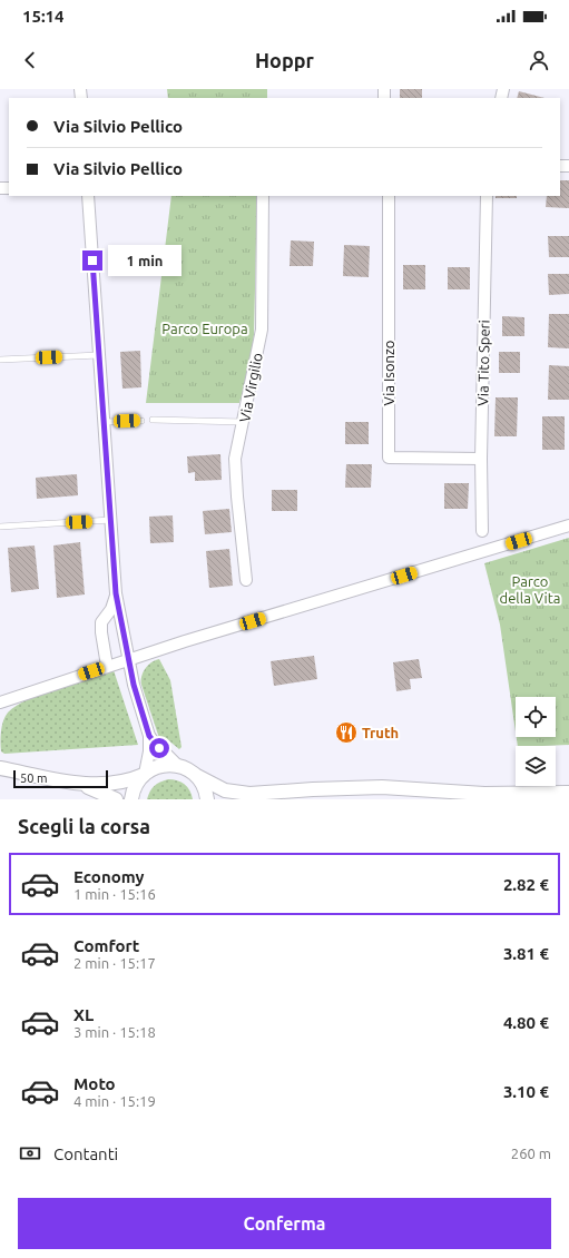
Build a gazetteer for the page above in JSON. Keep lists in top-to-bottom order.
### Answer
{
  "streets": {
    "street": ["Via Tito Speri", "Via Isonzo", "Via Virgilio"]
  },
  "crossings": [
    ["Via Tito Speri", "Via Isonzo"]
  ],
  "parks": ["Parco Europa", "Parco della Vita"],
  "places": {
    "restaurant": ["Truth"]
  },
  "scale_bar": "50 m",
  "page": {
    "status": "15:14",
    "header": "Hoppr",
    "banner": ["Via Silvio Pellico", "Via Silvio Pellico"],
    "bubble": "1 min",
    "scale": "50 m",
    "heading": "Scegli la corsa",
    "list": [
      {
        "name": "Economy",
        "note": "1 min · 15:16",
        "value": "2.82 €"
      },
      {
        "name": "Comfort",
        "note": "2 min · 15:17",
        "value": "3.81 €"
      },
      {
        "name": "XL",
        "note": "3 min · 15:18",
        "value": "4.80 €"
      },
      {
        "name": "Moto",
        "note": "4 min · 15:19",
        "value": "3.10 €"
      }
    ],
    "pay": ["Contanti", "260 m"],
    "buttons": "Conferma"
  }
}
